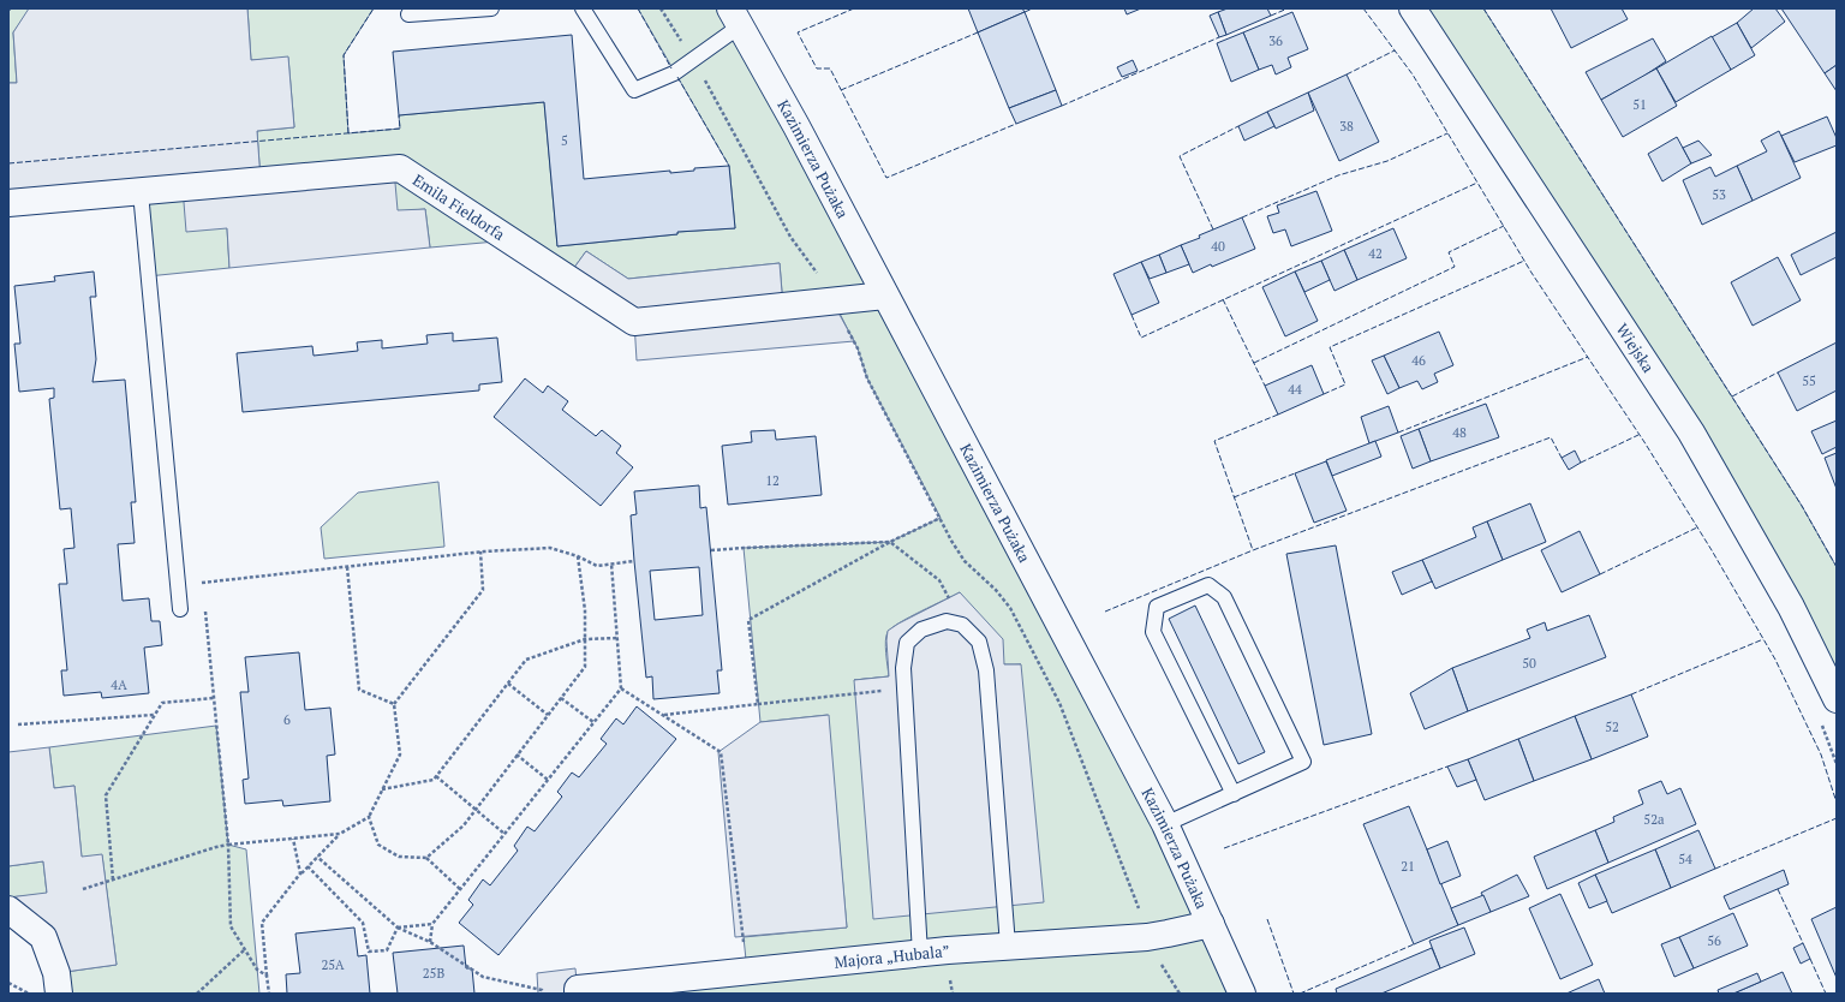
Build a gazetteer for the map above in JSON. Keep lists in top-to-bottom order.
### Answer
{
  "streets": {
    "street": [
      "Kazimierza Pużaka",
      "Emila Fieldorfa",
      "Wiejska",
      "Majora „Hubala”"
    ]
  },
  "crossings": [
    ["Kazimierza Pużaka", "Emila Fieldorfa"],
    ["Kazimierza Pużaka", "Majora „Hubala”"]
  ],
  "house_numbers": [
    "36",
    "51",
    "38",
    "5",
    "53",
    "40",
    "42",
    "46",
    "55",
    "44",
    "48",
    "12",
    "50",
    "4A",
    "6",
    "52",
    "52a",
    "54",
    "21",
    "56",
    "25A",
    "25B"
  ]
}
